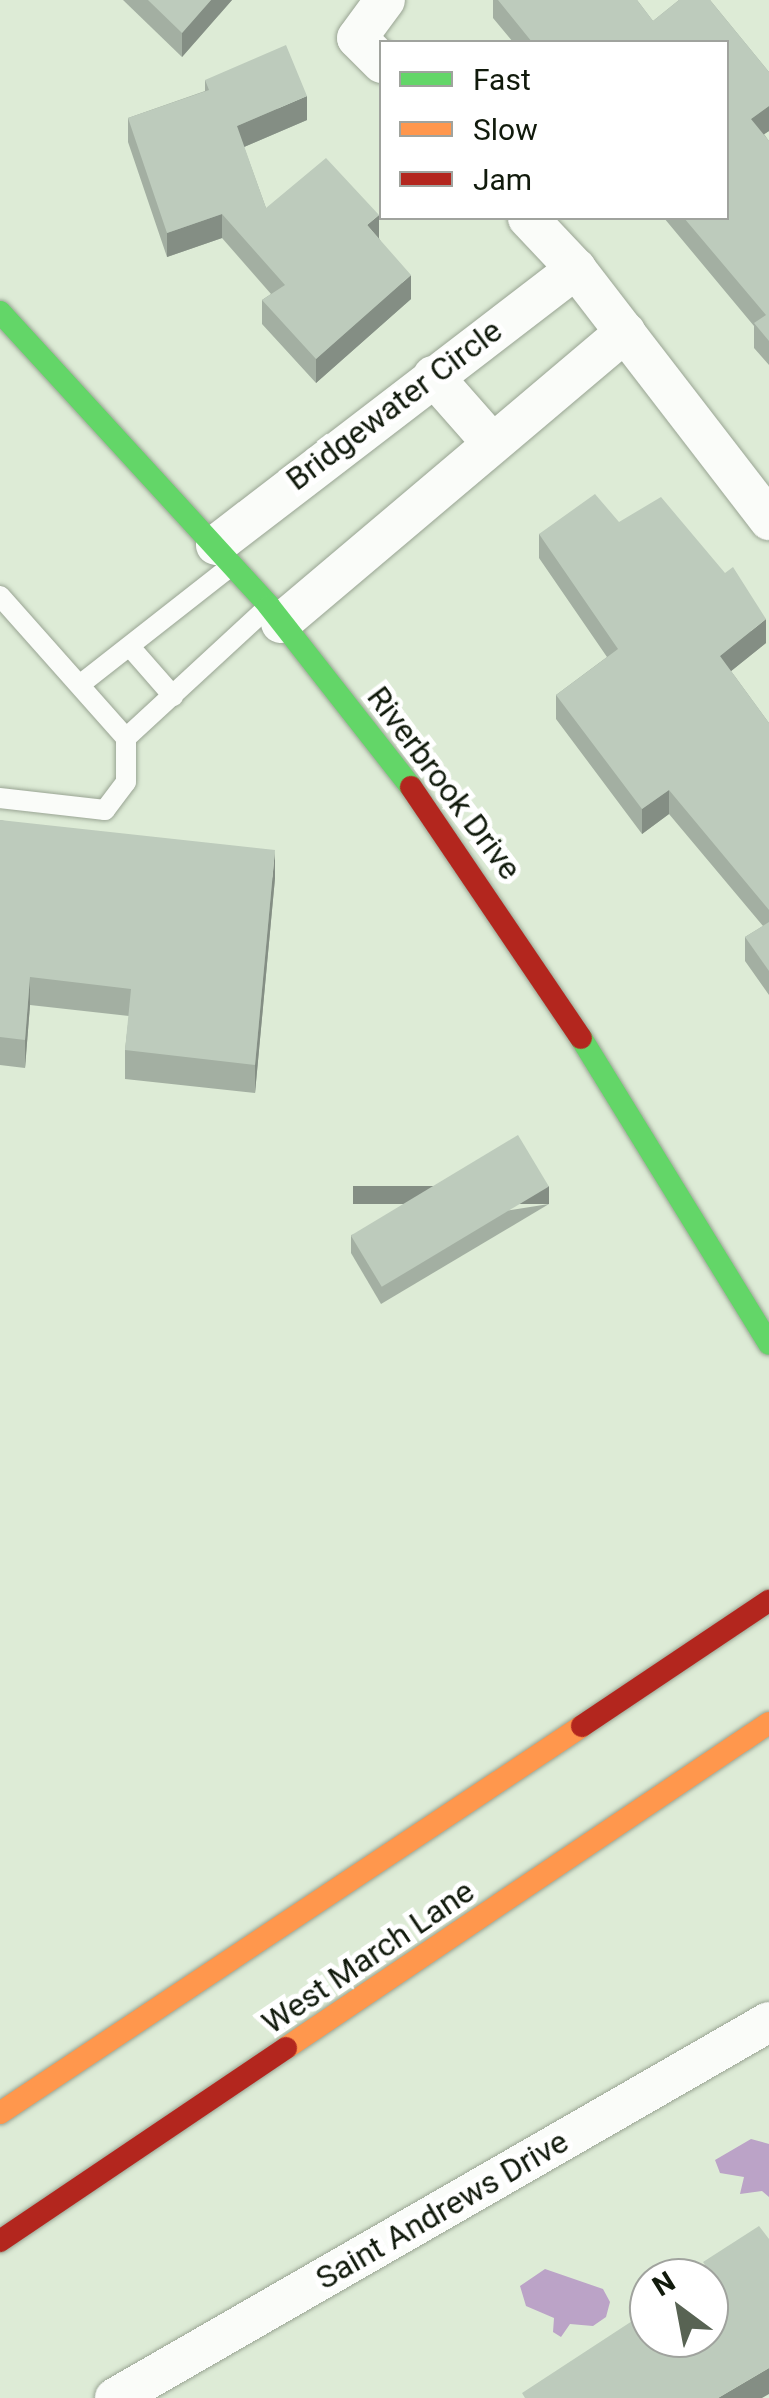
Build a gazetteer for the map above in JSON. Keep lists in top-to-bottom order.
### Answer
{
  "streets": {
    "street": [
      "Bridgewater Circle",
      "Riverbrook Drive",
      "West March Lane",
      "Saint Andrews Drive"
    ]
  },
  "crossings": [
    ["Bridgewater Circle", "Riverbrook Drive"]
  ],
  "legend": ["Fast", "Slow", "Jam"],
  "north": "top left"
}
